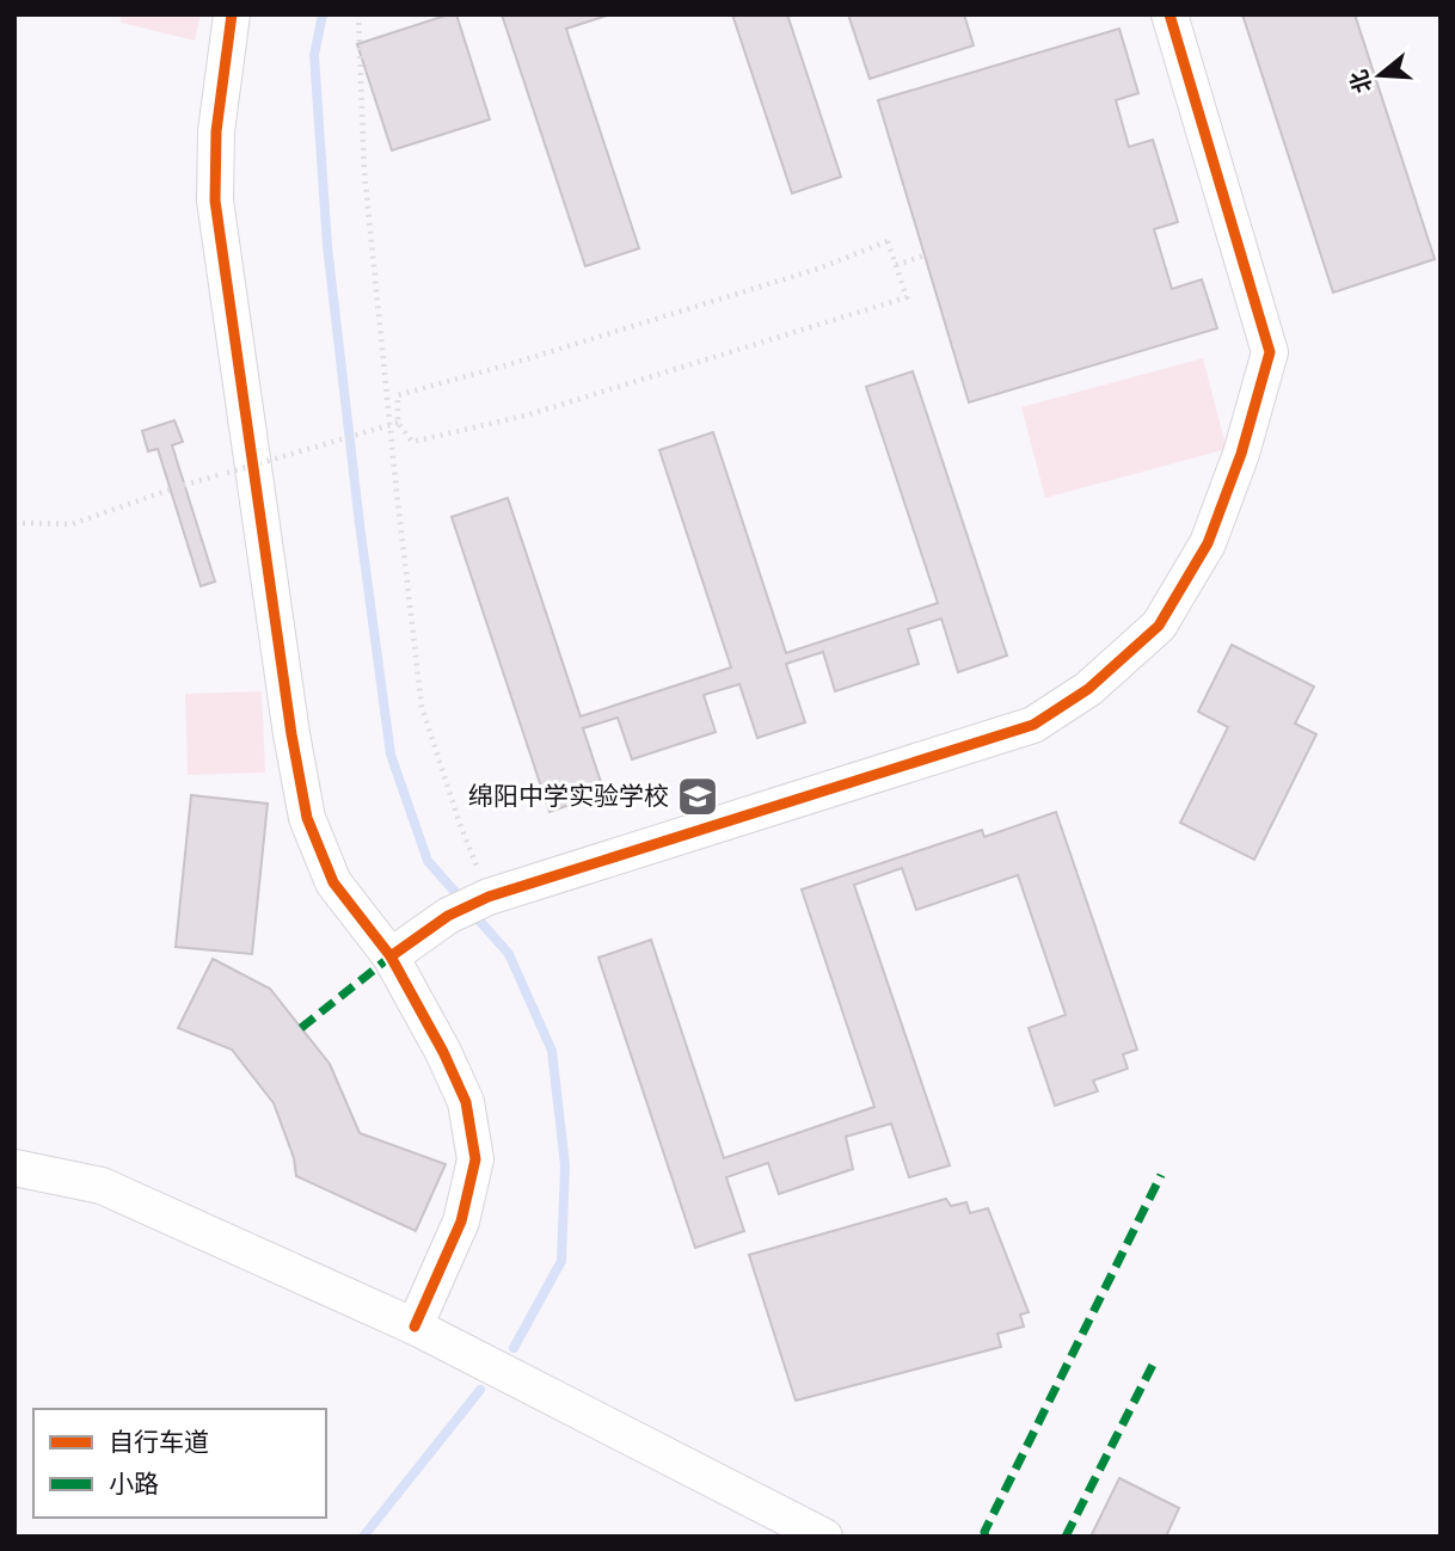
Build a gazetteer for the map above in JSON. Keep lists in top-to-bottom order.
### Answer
{
  "places": {
    "school or university": ["绵阳中学实验学校"]
  },
  "legend": ["自行车道", "小路"],
  "north": "left"
}
